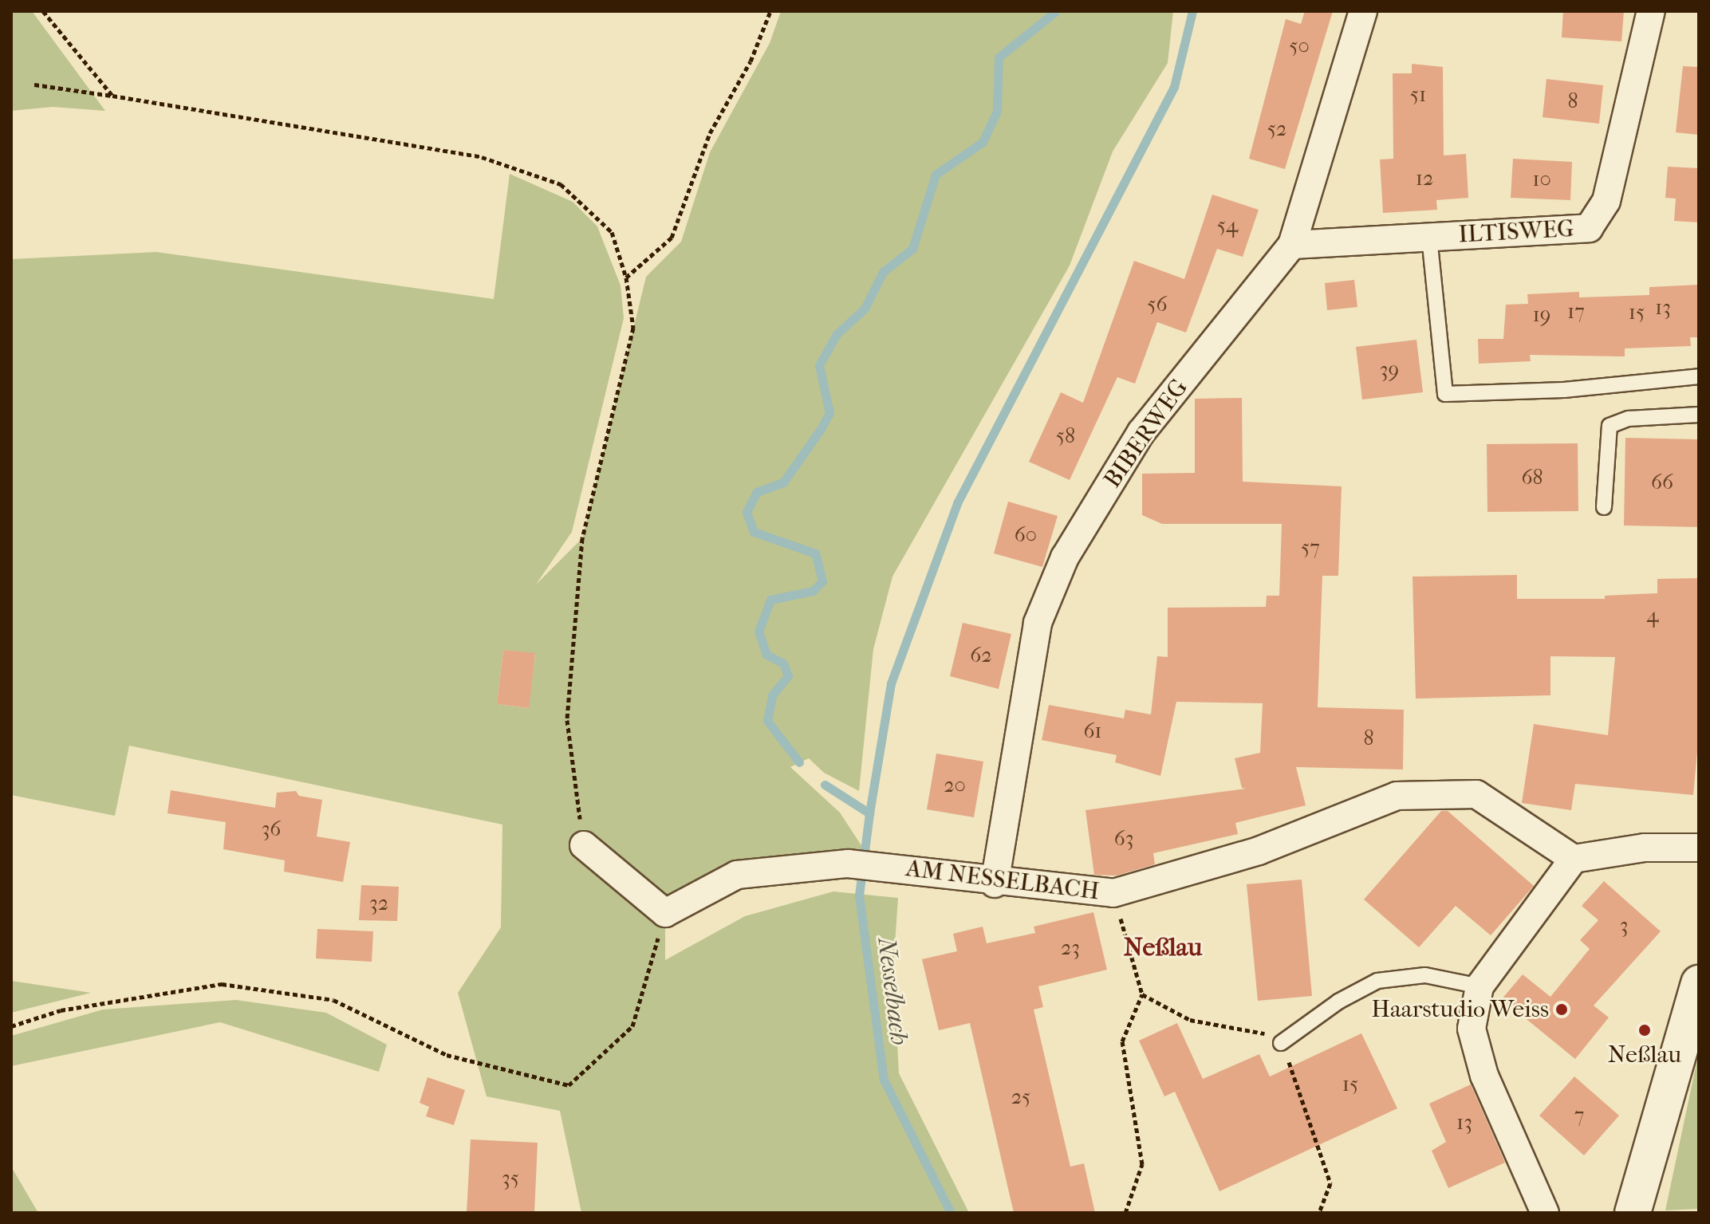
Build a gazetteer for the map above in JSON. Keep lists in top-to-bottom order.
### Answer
{
  "streets": {
    "street": ["ILTISWEG", "BIBERWEG", "AM NESSELBACH"]
  },
  "crossings": [
    ["ILTISWEG", "BIBERWEG"],
    ["BIBERWEG", "AM NESSELBACH"]
  ],
  "districts": ["Neßlau"],
  "water": ["Nesselbach"],
  "places": ["Haarstudio Weiss", "Neßlau"],
  "house_numbers": [
    "50",
    "51",
    "8",
    "52",
    "12",
    "10",
    "54",
    "56",
    "13",
    "17",
    "15",
    "19",
    "39",
    "58",
    "68",
    "66",
    "60",
    "57",
    "4",
    "62",
    "61",
    "8",
    "20",
    "36",
    "63",
    "32",
    "3",
    "23",
    "15",
    "25",
    "7",
    "13",
    "35"
  ]
}
